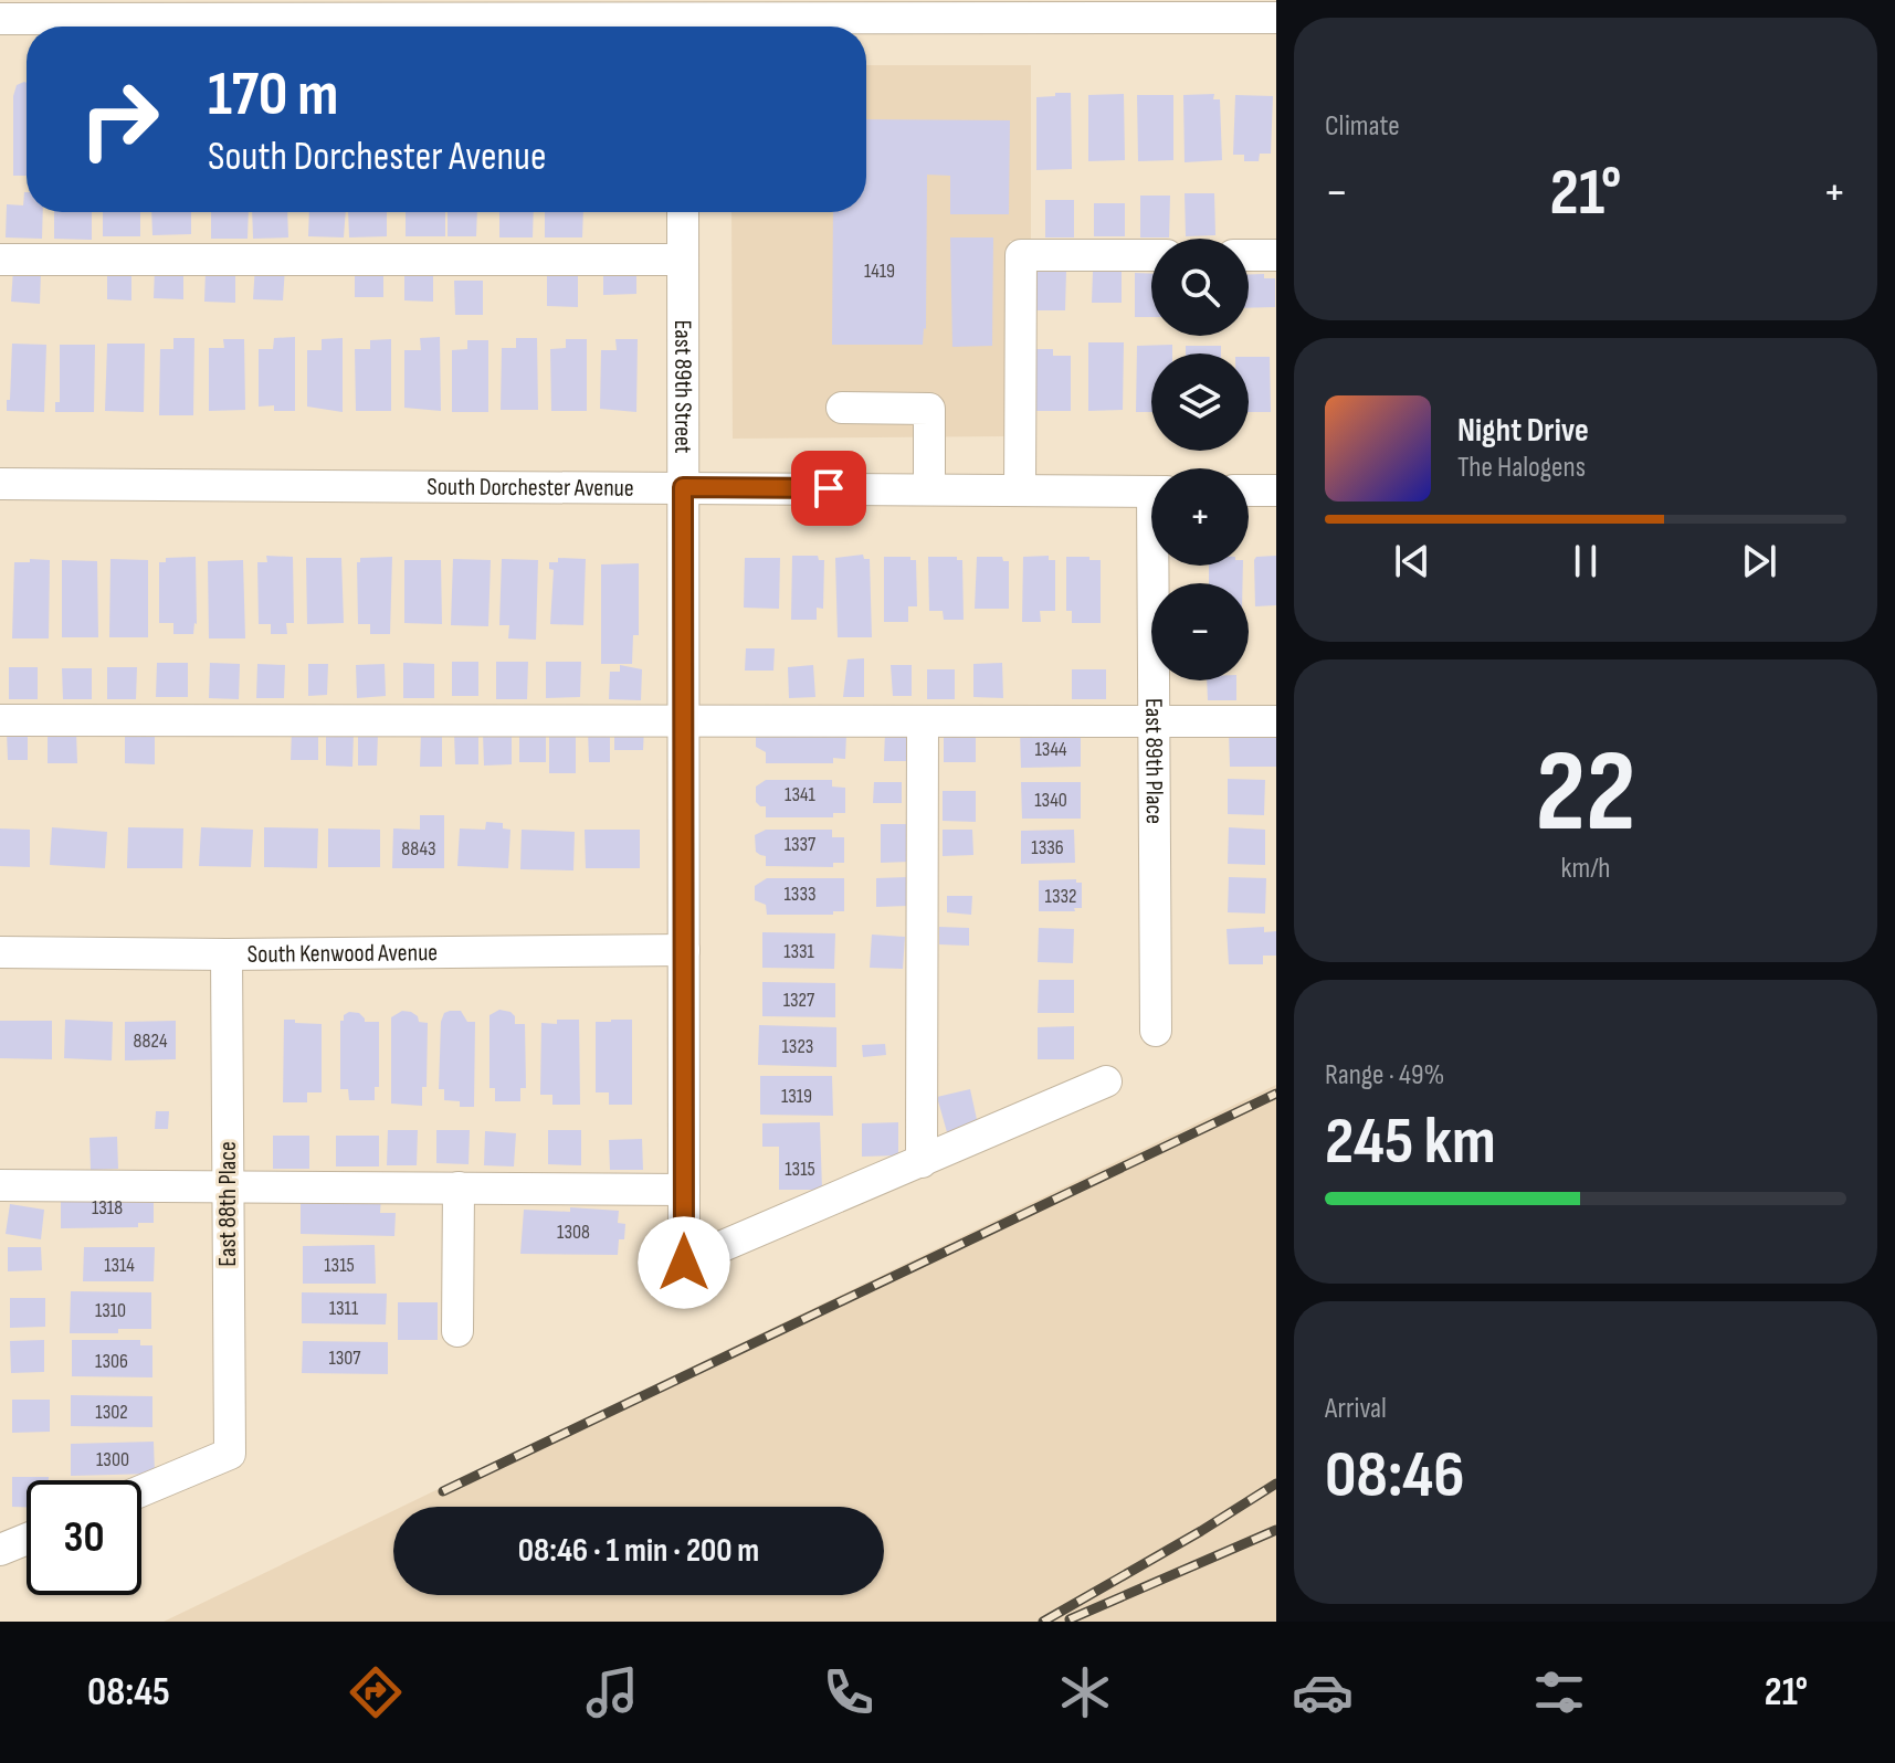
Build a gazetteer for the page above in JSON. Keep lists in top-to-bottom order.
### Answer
{
  "streets": {
    "street": [
      "East 89th Street",
      "South Dorchester Avenue",
      "East 89th Place",
      "South Kenwood Avenue",
      "East 88th Place"
    ]
  },
  "crossings": [
    ["East 89th Street", "South Dorchester Avenue"],
    ["East 89th Street", "South Kenwood Avenue"],
    ["South Kenwood Avenue", "East 88th Place"]
  ],
  "house_numbers": [
    "1419",
    "1344",
    "1341",
    "1340",
    "1337",
    "1336",
    "8843",
    "1333",
    "1332",
    "1331",
    "1327",
    "8824",
    "1323",
    "1319",
    "1315",
    "1318",
    "1308",
    "1314",
    "1315",
    "1311",
    "1310",
    "1307",
    "1306",
    "1302",
    "1300"
  ],
  "page": {
    "tile": [
      "Climate",
      ["22", "km/h"],
      ["Range · 49%", "245 km"],
      ["Arrival", "08:46"]
    ],
    "turn": ["170 m", "South Dorchester Avenue"],
    "heat": ["−", "21°", "+"],
    "map_buttons": ["+", "−"],
    "song": ["Night Drive", "The Halogens"],
    "limit": "30",
    "trip": "08:46 · 1 min · 200 m",
    "tabs": ["08:45", "21°"]
  }
}
